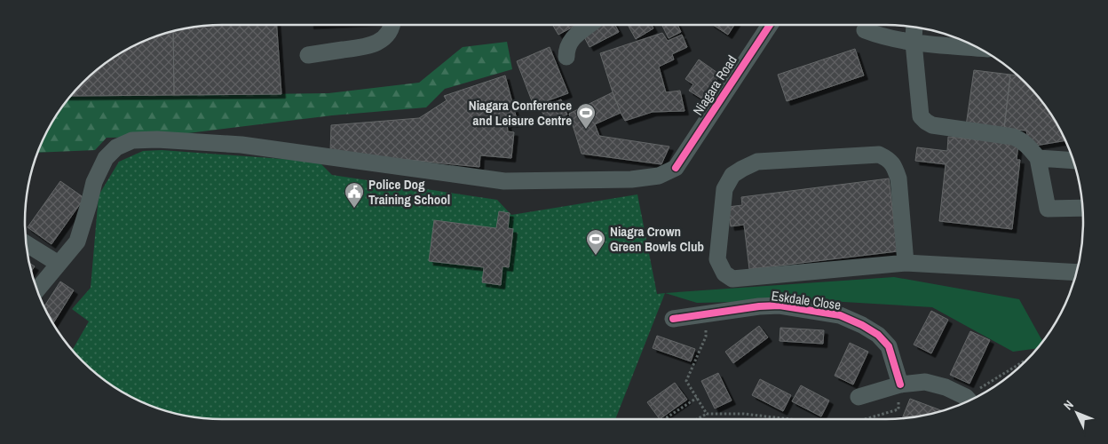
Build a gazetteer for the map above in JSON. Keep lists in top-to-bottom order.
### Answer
{
  "streets": {
    "street": ["Niagara Road", "Eskdale Close"]
  },
  "places": {
    "sports": ["Niagara Conference and Leisure Centre", "Niagra Crown Green Bowls Club"],
    "public building": ["Police Dog Training School"]
  },
  "north": "top left"
}
